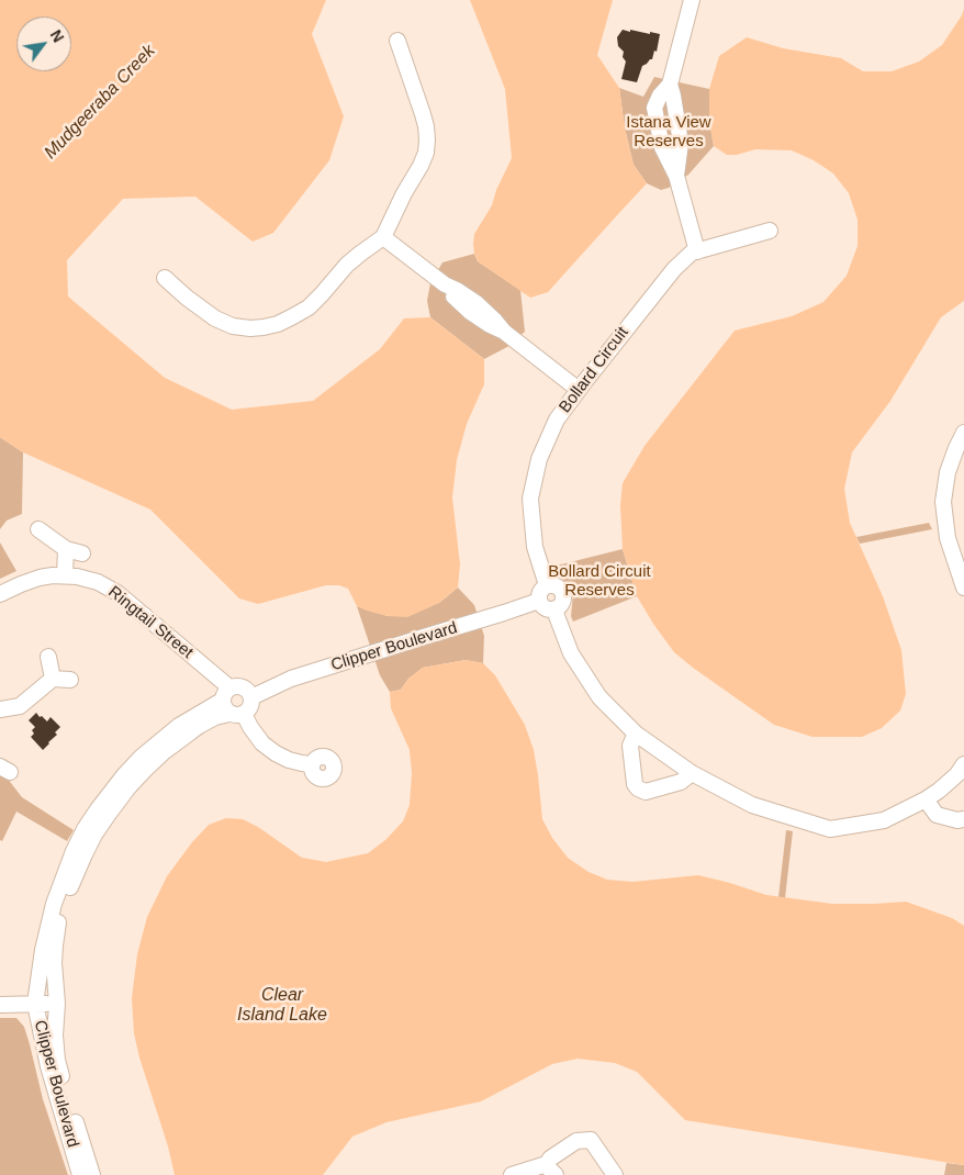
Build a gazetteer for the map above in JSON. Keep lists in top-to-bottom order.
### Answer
{
  "streets": {
    "street": ["Bollard Circuit", "Ringtail Street", "Clipper Boulevard"]
  },
  "crossings": [
    ["Bollard Circuit", "Clipper Boulevard"],
    ["Ringtail Street", "Clipper Boulevard"]
  ],
  "water": ["Mudgeeraba Creek", "Clear Island Lake"],
  "parks": ["Istana View Reserves", "Bollard Circuit Reserves"],
  "north": "top right"
}
